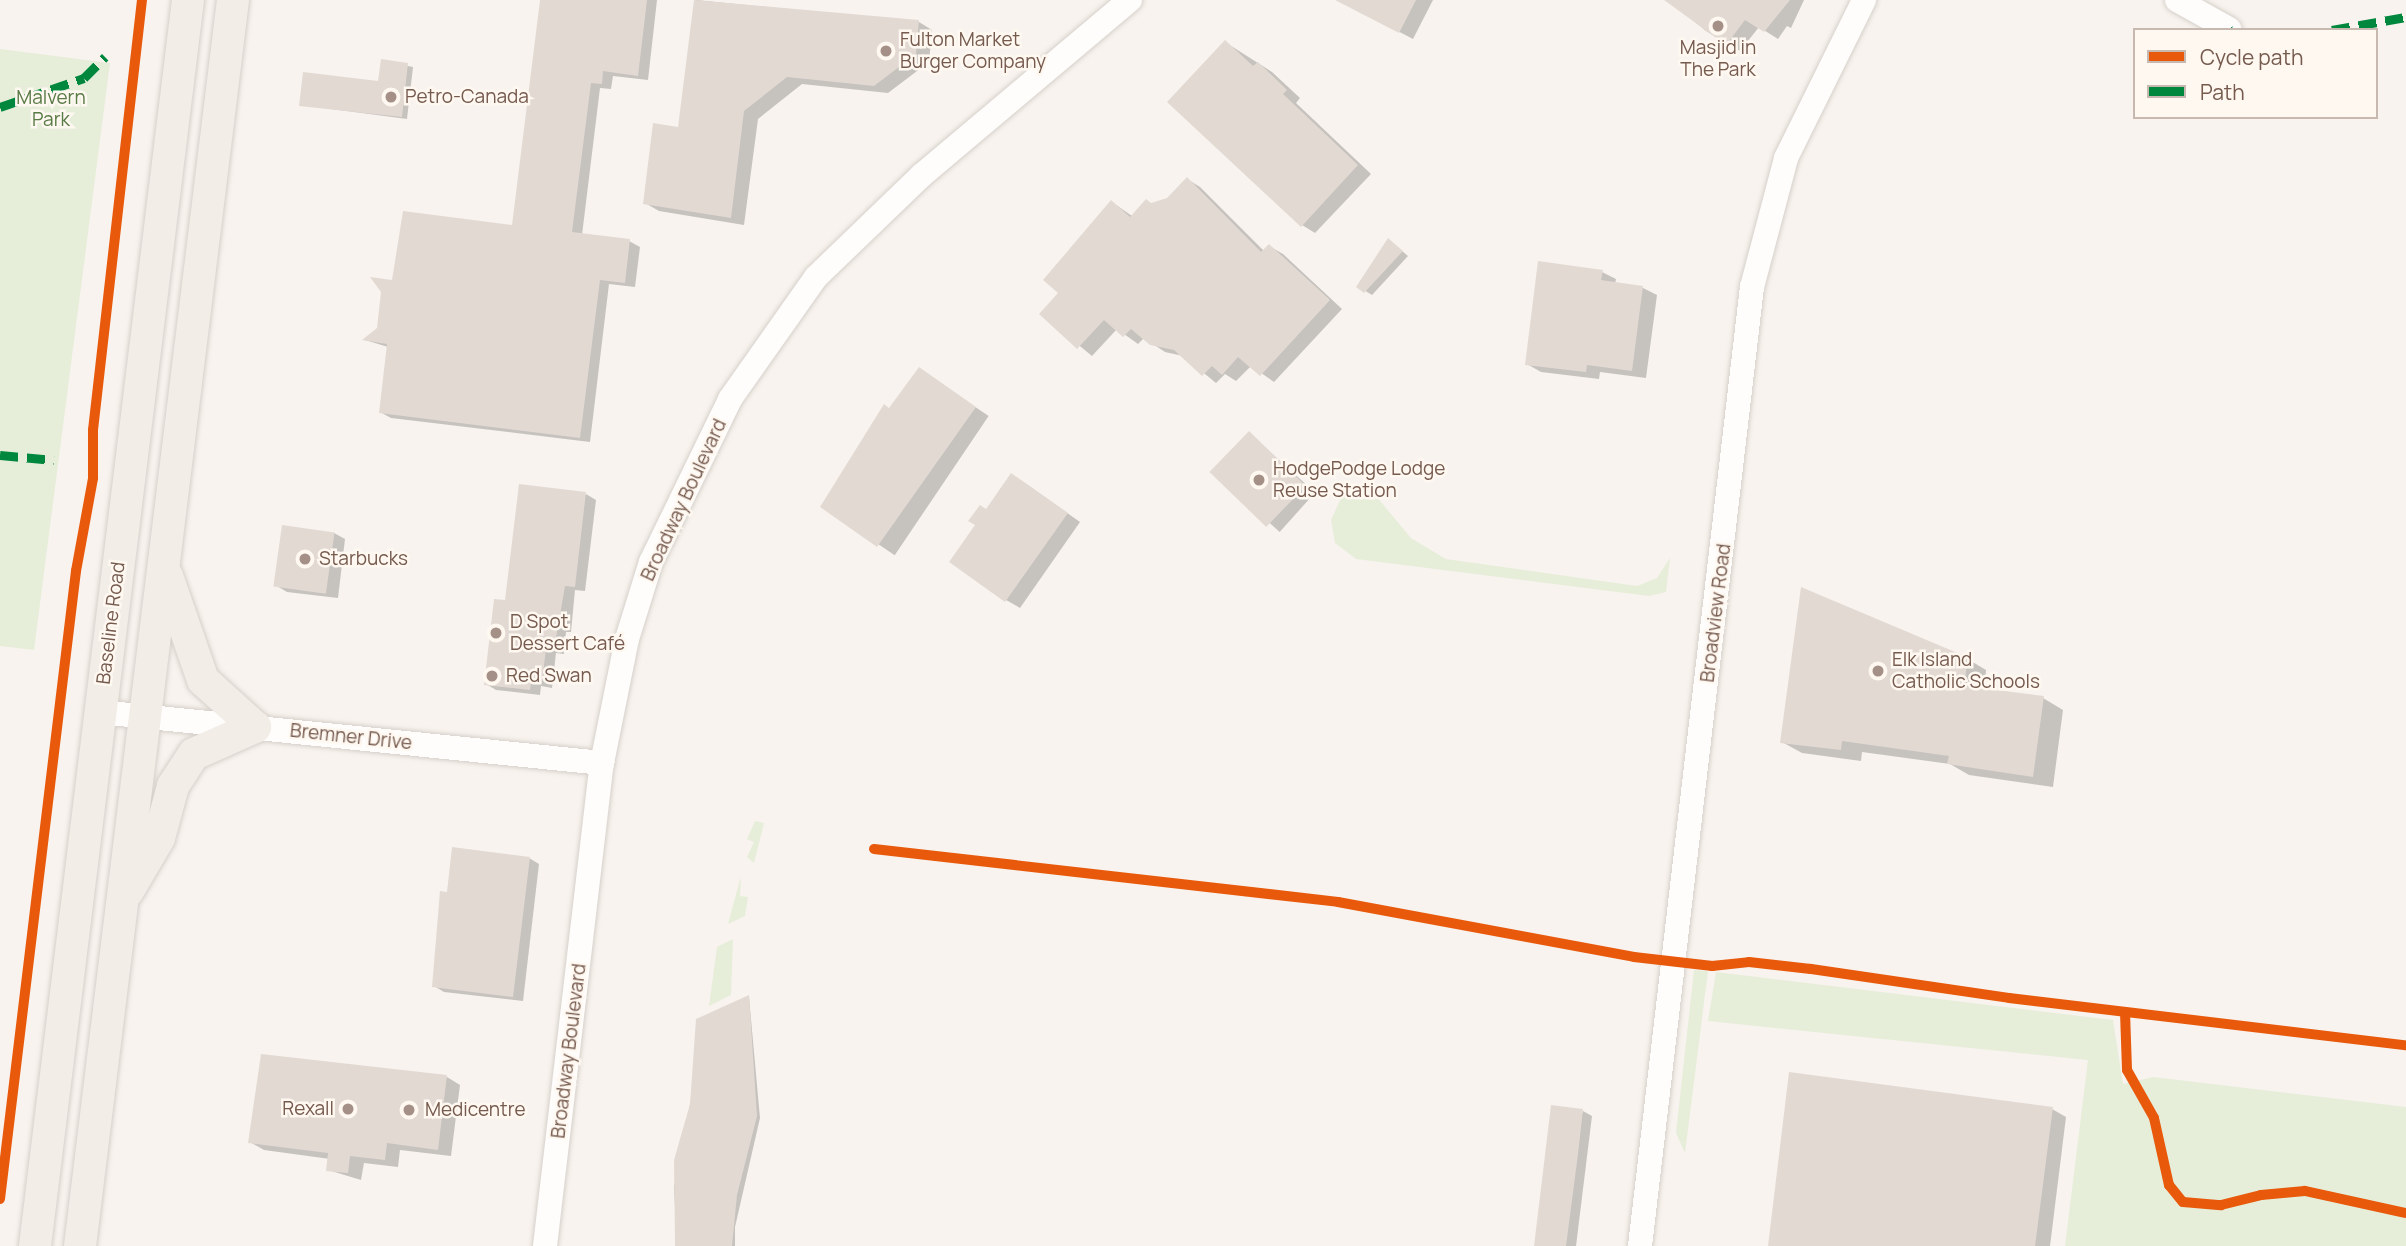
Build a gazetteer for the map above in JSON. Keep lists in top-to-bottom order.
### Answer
{
  "streets": {
    "main road": ["Baseline Road"],
    "street": ["Broadway Boulevard", "Broadview Road", "Bremner Drive"]
  },
  "crossings": [
    ["Broadway Boulevard", "Bremner Drive"],
    ["Baseline Road", "Bremner Drive"]
  ],
  "parks": ["Malvern Park"],
  "places": [
    "Masjid in The Park",
    "Fulton Market Burger Company",
    "Petro-Canada",
    "HodgePodge Lodge Reuse Station",
    "Starbucks",
    "D Spot Dessert Café",
    "Elk Island Catholic Schools",
    "Red Swan",
    "Rexall",
    "Medicentre"
  ],
  "legend": ["Cycle path", "Path"]
}
